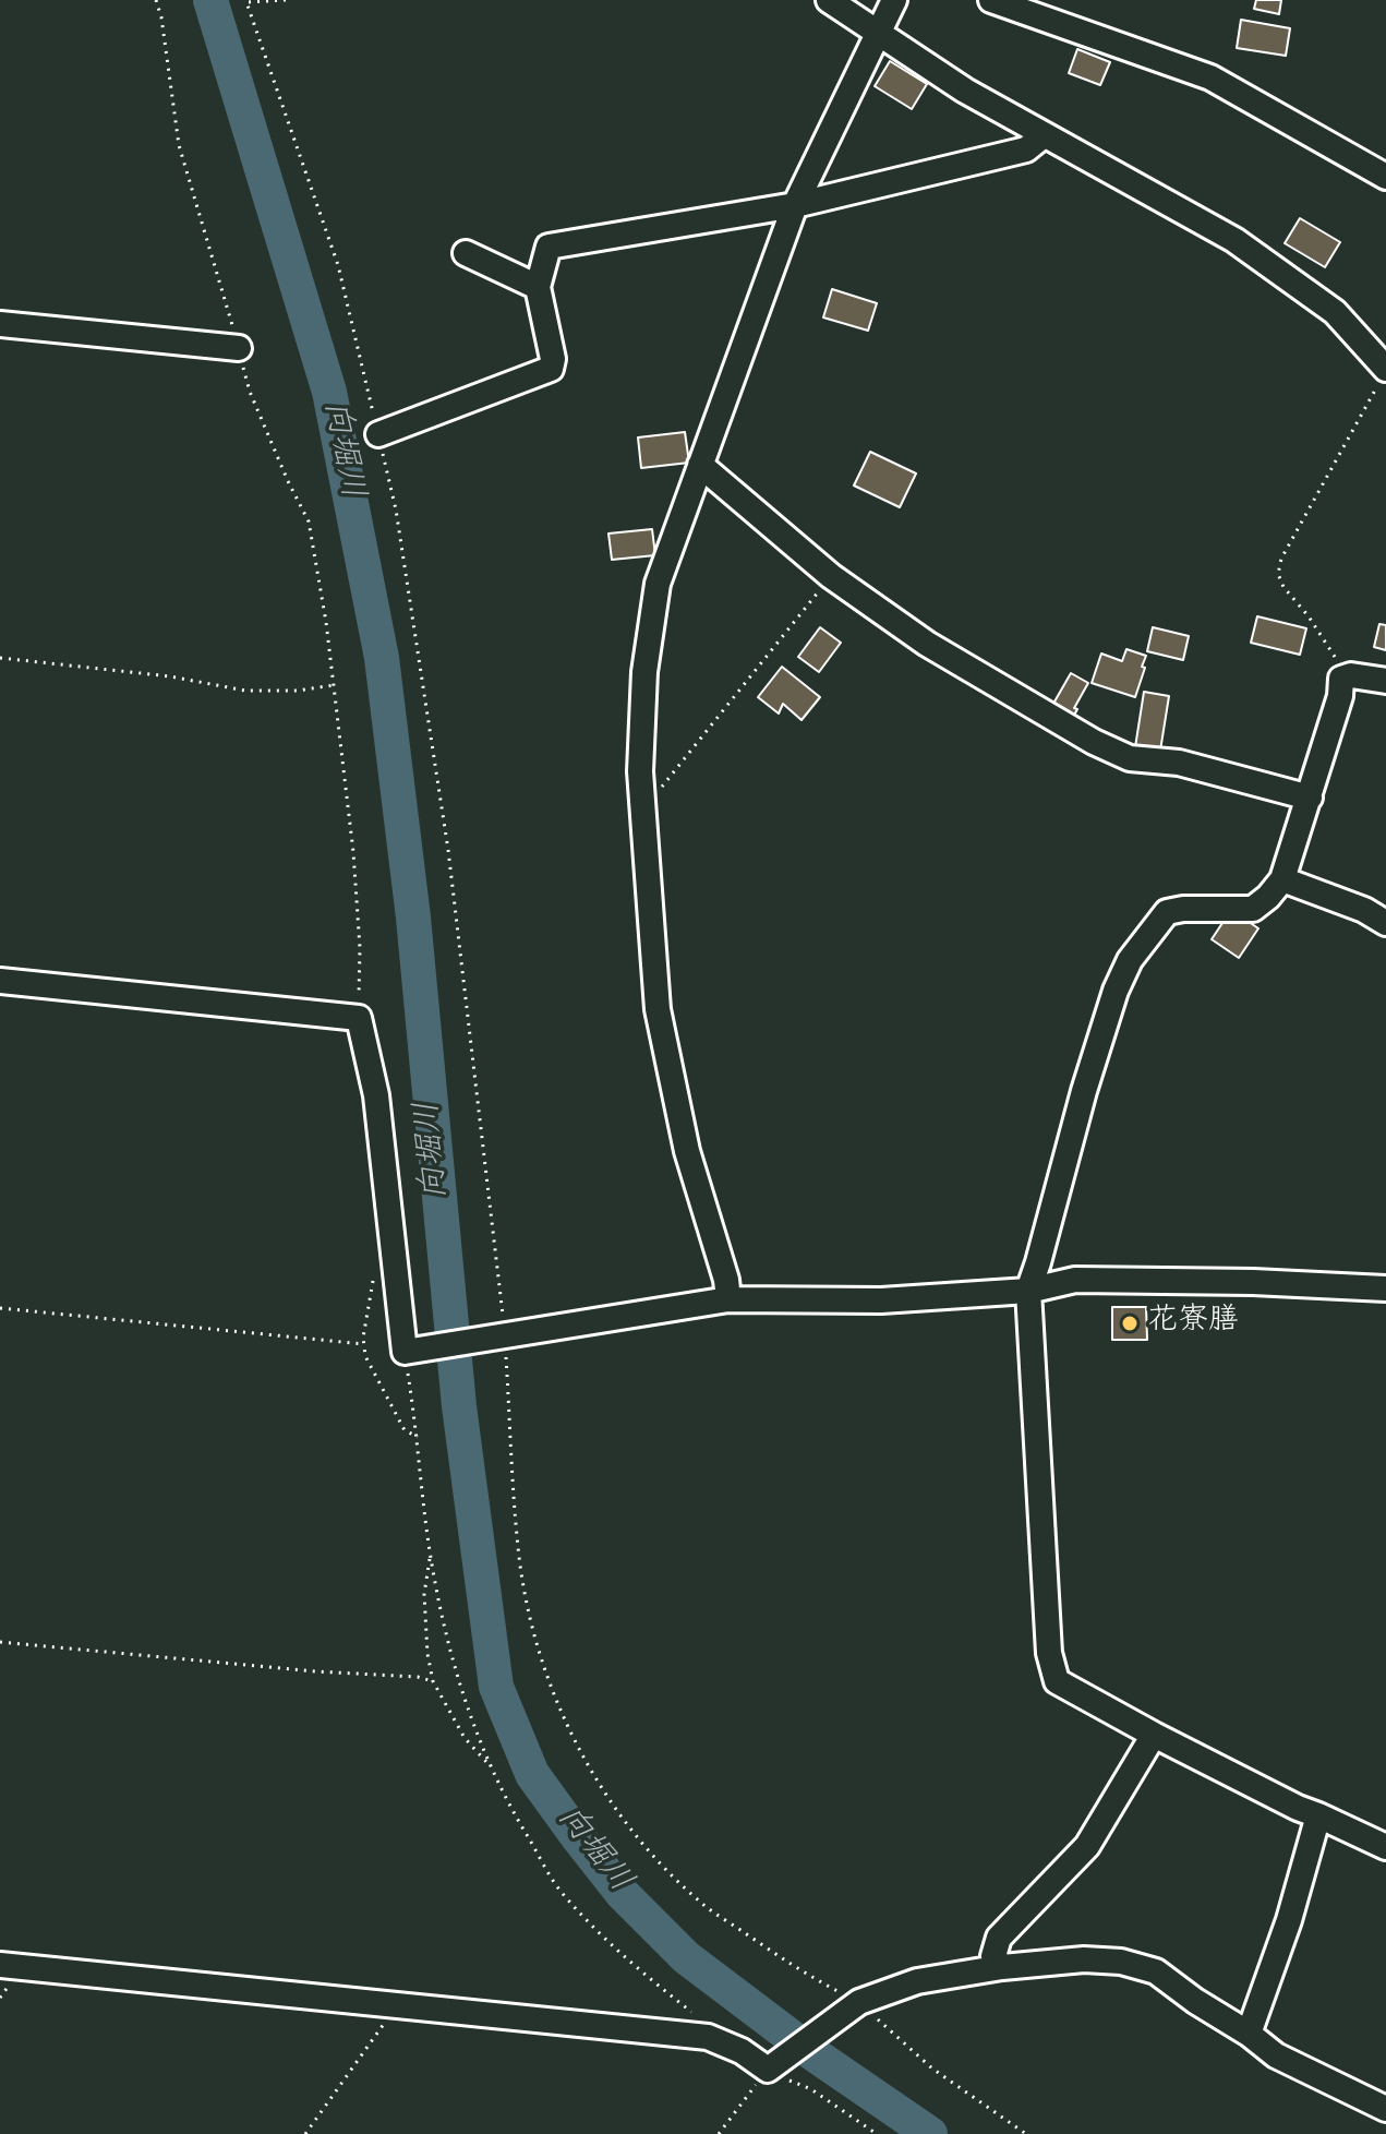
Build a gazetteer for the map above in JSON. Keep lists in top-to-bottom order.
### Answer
{
  "water": ["向堀川"],
  "places": ["花寮膳"]
}
